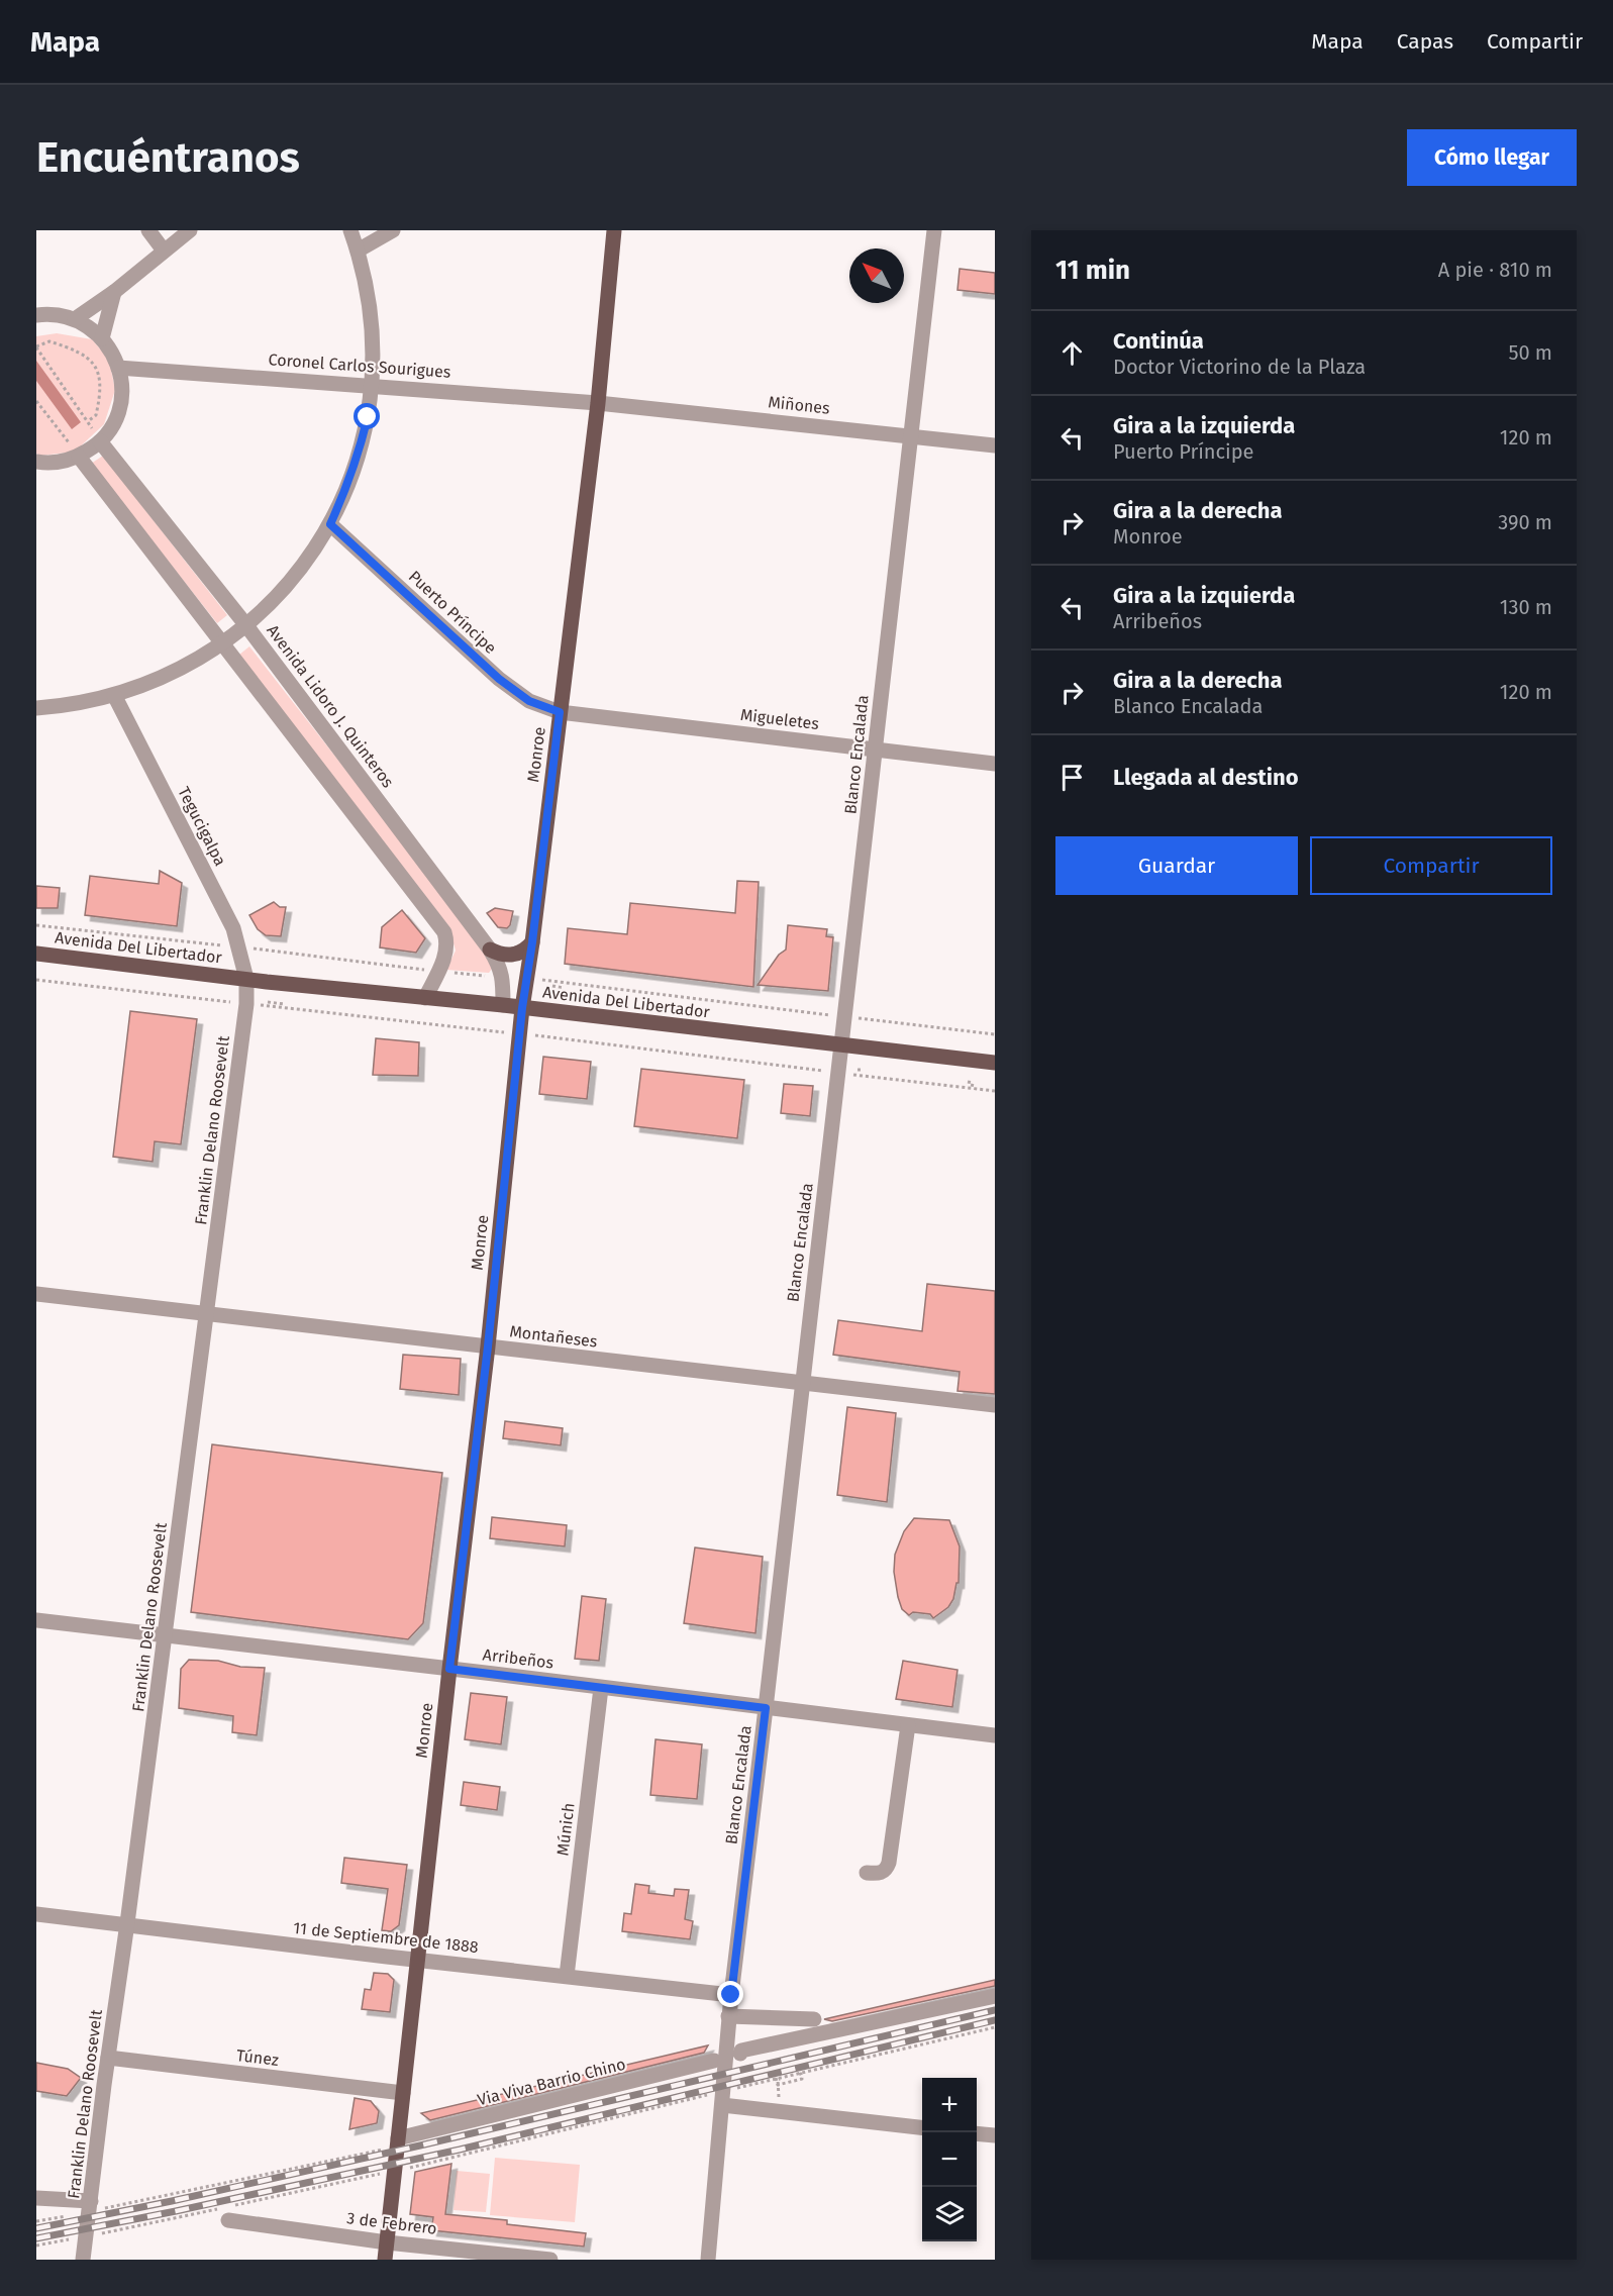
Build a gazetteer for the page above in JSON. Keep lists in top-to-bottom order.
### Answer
{
  "streets": {
    "main road": ["Monroe", "Avenida Del Libertador"],
    "street": [
      "Coronel Carlos Sourigues",
      "Miñones",
      "Puerto Príncipe",
      "Avenida Lidoro J. Quinteros",
      "Migueletes",
      "Blanco Encalada",
      "Tegucigalpa",
      "Franklin Delano Roosevelt",
      "Montañeses",
      "Arribeños",
      "Múnich",
      "11 de Septiembre de 1888",
      "Túnez",
      "Via Viva Barrio Chino",
      "3 de Febrero"
    ]
  },
  "crossings": [
    ["Coronel Carlos Sourigues", "Miñones"],
    ["Coronel Carlos Sourigues", "Monroe"],
    ["Miñones", "Monroe"],
    ["Miñones", "Blanco Encalada"],
    ["Puerto Príncipe", "Migueletes"],
    ["Puerto Príncipe", "Monroe"],
    ["Avenida Lidoro J. Quinteros", "Avenida Del Libertador"],
    ["Migueletes", "Monroe"],
    ["Migueletes", "Blanco Encalada"],
    ["Monroe", "Avenida Del Libertador"],
    ["Monroe", "Montañeses"],
    ["Monroe", "Arribeños"],
    ["Monroe", "11 de Septiembre de 1888"],
    ["Monroe", "Túnez"],
    ["Monroe", "Via Viva Barrio Chino"],
    ["Monroe", "3 de Febrero"],
    ["Blanco Encalada", "Avenida Del Libertador"],
    ["Blanco Encalada", "Montañeses"],
    ["Blanco Encalada", "Arribeños"],
    ["Blanco Encalada", "11 de Septiembre de 1888"],
    ["Tegucigalpa", "Avenida Del Libertador"],
    ["Tegucigalpa", "Franklin Delano Roosevelt"],
    ["Avenida Del Libertador", "Franklin Delano Roosevelt"],
    ["Franklin Delano Roosevelt", "Montañeses"],
    ["Franklin Delano Roosevelt", "Arribeños"],
    ["Franklin Delano Roosevelt", "11 de Septiembre de 1888"],
    ["Franklin Delano Roosevelt", "Túnez"],
    ["Arribeños", "Múnich"],
    ["Múnich", "11 de Septiembre de 1888"]
  ],
  "north": "top left",
  "page": {
    "header": "Mapa",
    "nav": ["Mapa", "Capas", "Compartir"],
    "buttons": [
      "Cómo llegar",
      ["Guardar", "Compartir"]
    ],
    "title": "Encuéntranos",
    "heading": ["11 min", "A pie · 810 m"],
    "list": [
      ["Continúa", "Doctor Victorino de la Plaza", "50 m"],
      ["Gira a la izquierda", "Puerto Príncipe", "120 m"],
      ["Gira a la derecha", "Monroe", "390 m"],
      ["Gira a la izquierda", "Arribeños", "130 m"],
      ["Gira a la derecha", "Blanco Encalada", "120 m"],
      "Llegada al destino"
    ],
    "map_buttons": ["+", "−"]
  }
}
